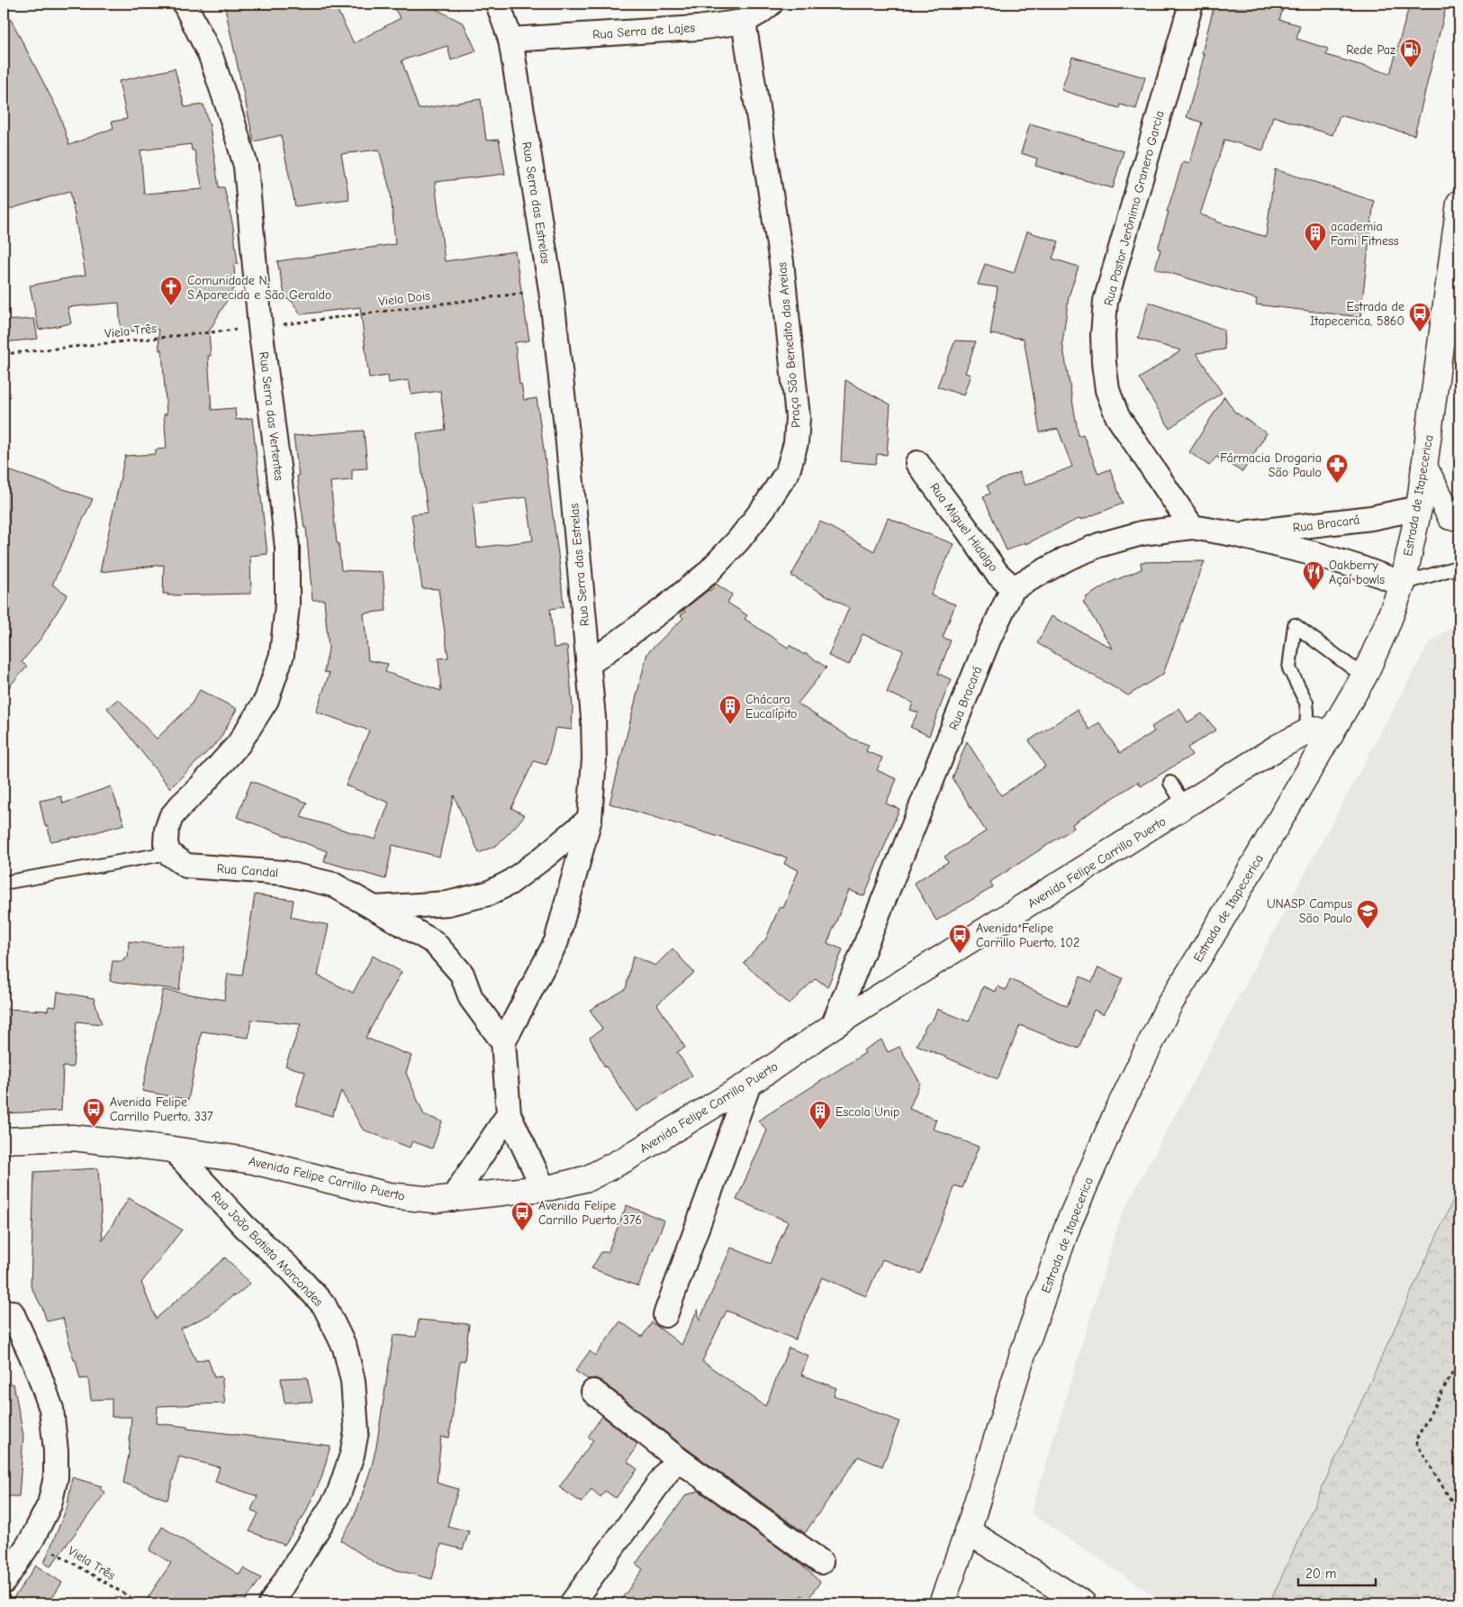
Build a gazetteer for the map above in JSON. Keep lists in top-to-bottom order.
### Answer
{
  "streets": {
    "street": [
      "Rua Serra de Lajes",
      "Rua Serra das Estrelas",
      "Rua Pastor Jerônimo Granero Garcia",
      "Praça São Benedito das Areias",
      "Rua Serra das Vertentes",
      "Estrada de Itapecerica",
      "Rua Bracará",
      "Rua Miguel Hidalgo",
      "Avenida Felipe Carrillo Puerto",
      "Rua Candal",
      "Rua João Batista Marcondes"
    ],
    "path": ["Viela Dois", "Viela Três"]
  },
  "crossings": [
    ["Rua Serra de Lajes", "Rua Serra das Estrelas"],
    ["Rua Serra de Lajes", "Praça São Benedito das Areias"],
    ["Rua Serra das Estrelas", "Viela Dois"],
    ["Rua Serra das Estrelas", "Praça São Benedito das Areias"],
    ["Rua Serra das Estrelas", "Rua Candal"],
    ["Rua Pastor Jerônimo Granero Garcia", "Rua Bracará"],
    ["Viela Dois", "Viela Três"],
    ["Viela Dois", "Rua Serra das Vertentes"],
    ["Viela Três", "Rua Serra das Vertentes"],
    ["Rua Serra das Vertentes", "Rua Candal"],
    ["Estrada de Itapecerica", "Rua Bracará"],
    ["Rua Bracará", "Rua Miguel Hidalgo"],
    ["Rua Bracará", "Avenida Felipe Carrillo Puerto"],
    ["Avenida Felipe Carrillo Puerto", "Rua João Batista Marcondes"]
  ],
  "places": {
    "fuel station": ["Rede Paz"],
    "building": ["academia Fami Fitness", "Chácara Eucalípito", "Escola Unip"],
    "church": ["Comunidade N. S.Aparecida e São Geraldo"],
    "bus stop": [
      "Estrada de Itapecerica, 5860",
      "Avenida Felipe Carrillo Puerto, 102",
      "Avenida Felipe Carrillo Puerto, 337",
      "Avenida Felipe Carrillo Puerto, 376"
    ],
    "pharmacy": ["Fármacia Drogaria São Paulo"],
    "restaurant": ["Oakberry Açaí bowls"],
    "school or university": ["UNASP Campus São Paulo"]
  },
  "scale_bar": "20 m"
}
